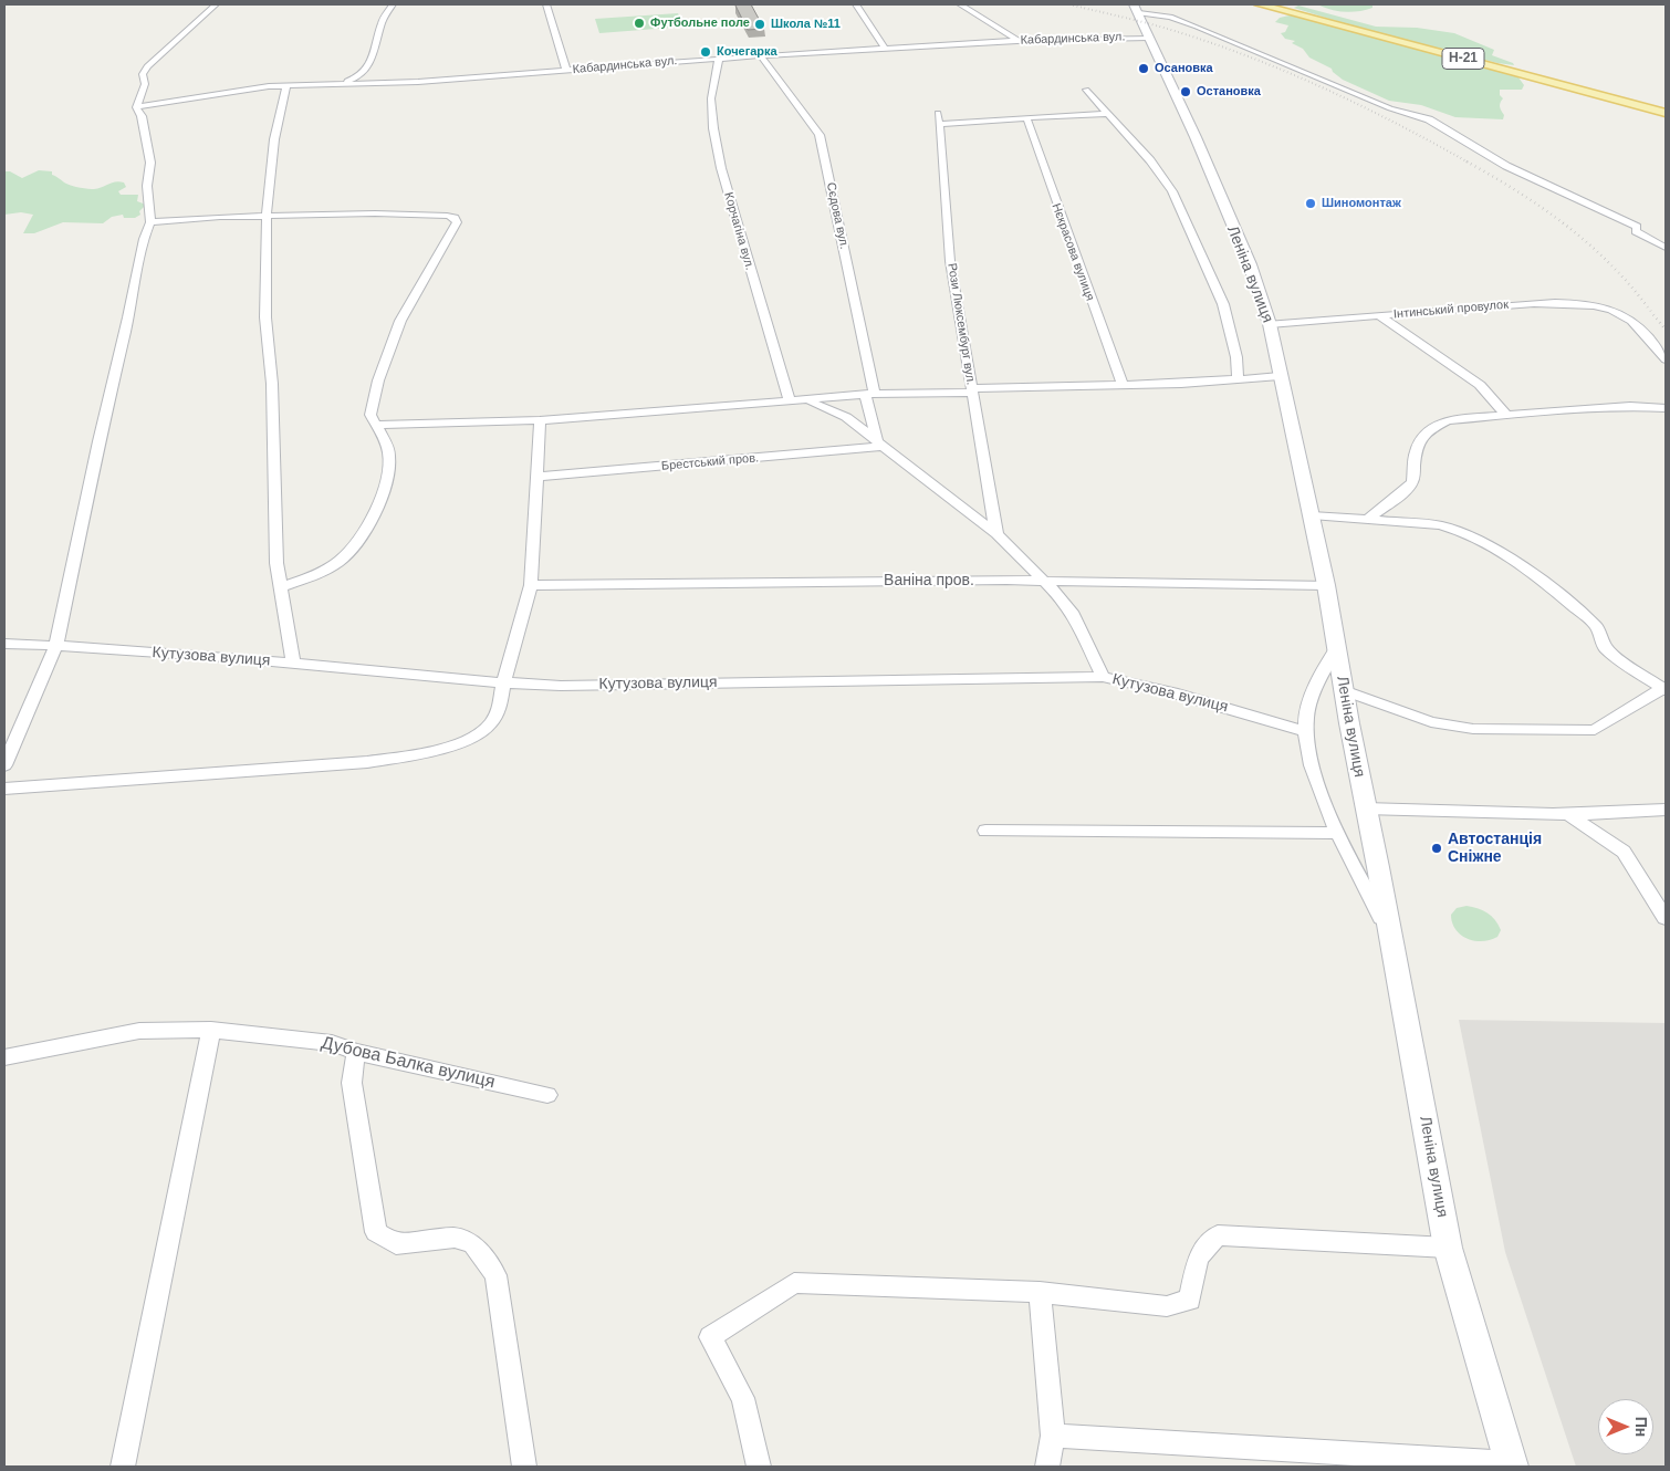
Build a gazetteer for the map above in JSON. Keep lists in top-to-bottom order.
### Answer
{
  "streets": {
    "main road": ["Н-21", "Леніна вулиця"],
    "street": [
      "Кабардинська вул.",
      "Сєдова вул.",
      "Корчагіна вул.",
      "Нєкрасова вулиця",
      "Інтинський провулок",
      "Рози Люксембург вул.",
      "Брестський пров.",
      "Ваніна пров.",
      "Кутузова вулиця",
      "Дубова Балка вулиця"
    ]
  },
  "crossings": [
    ["Кабардинська вул.", "Сєдова вул."],
    ["Кабардинська вул.", "Корчагіна вул."],
    ["Кабардинська вул.", "Леніна вулиця"],
    ["Сєдова вул.", "Брестський пров."],
    ["Нєкрасова вулиця", "Рози Люксембург вул."],
    ["Леніна вулиця", "Ваніна пров."]
  ],
  "places": [
    "Футбольне поле",
    "Школа №11",
    "Кочегарка",
    "Осановка",
    "Остановка",
    "Шиномонтаж",
    "Автостанція Сніжне"
  ],
  "north": "right"
}
